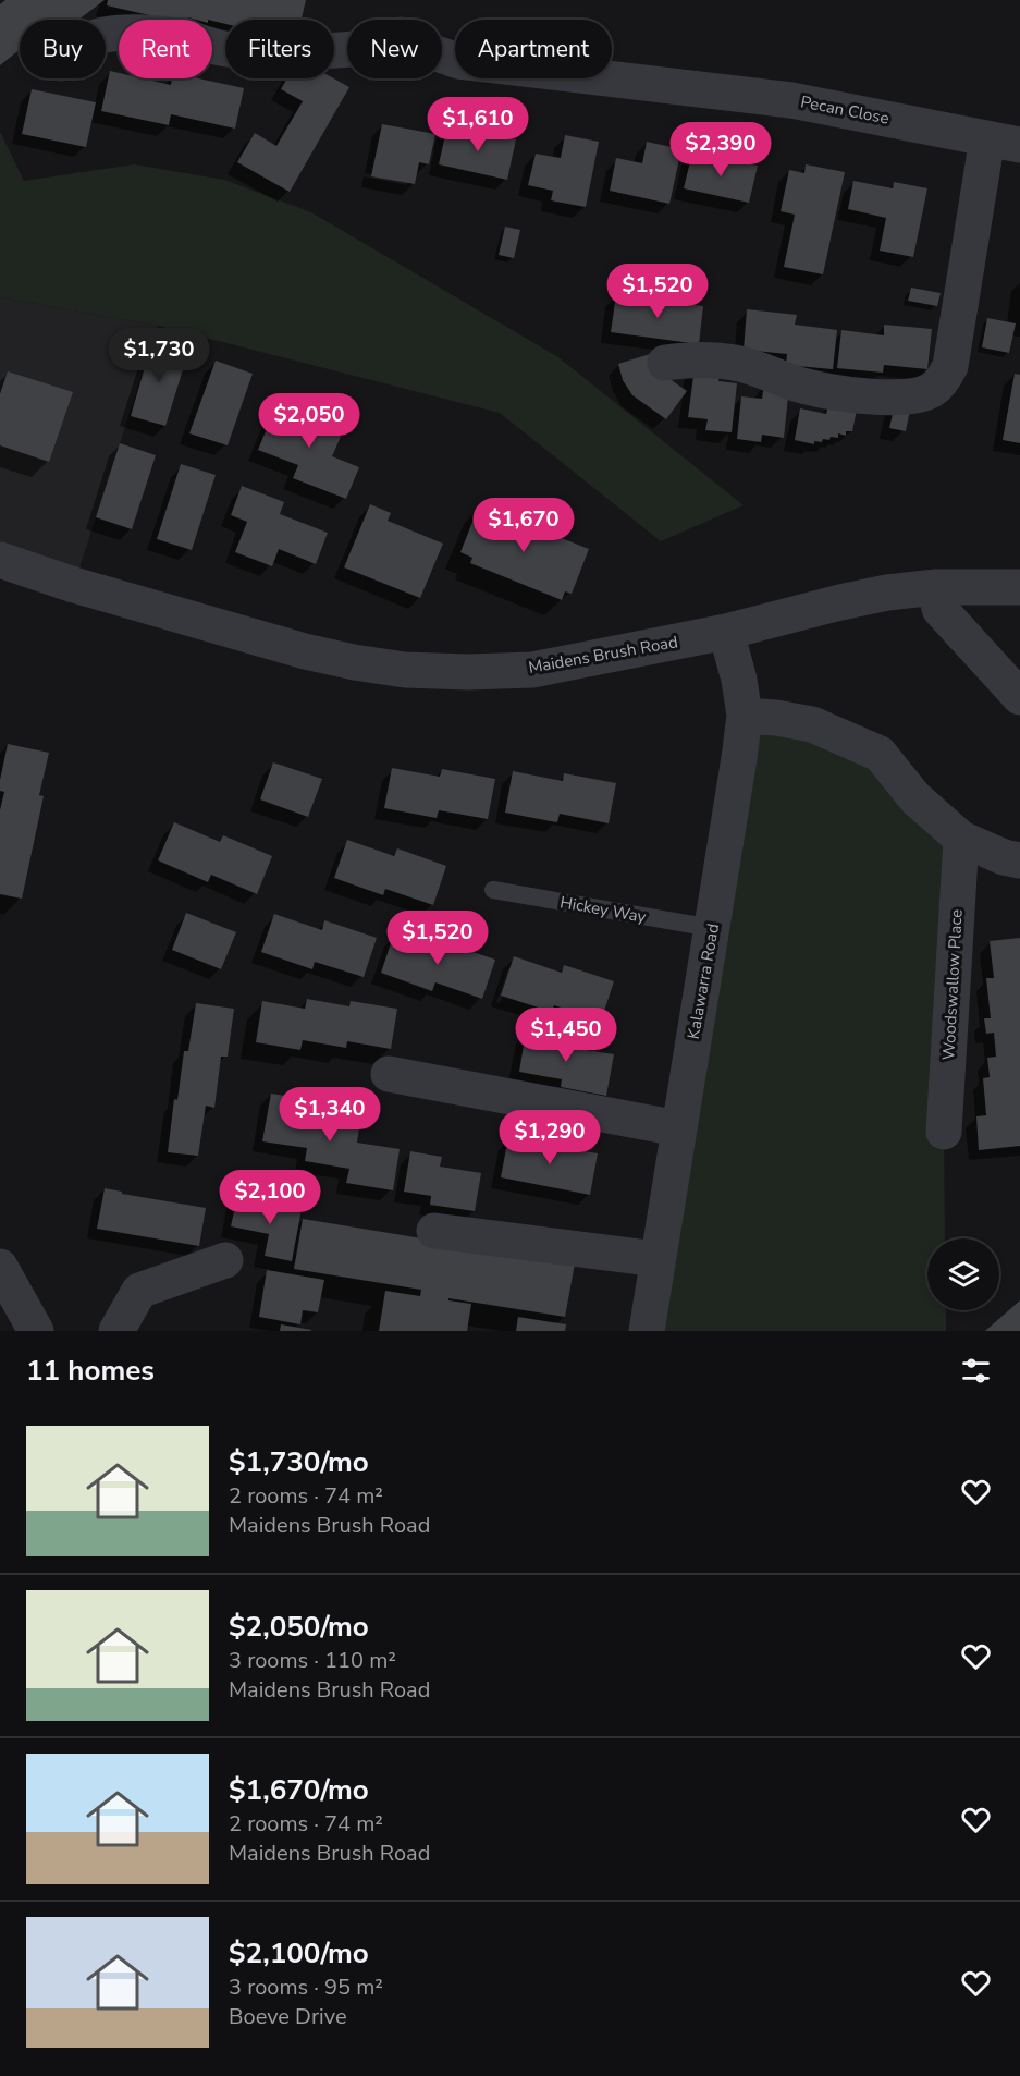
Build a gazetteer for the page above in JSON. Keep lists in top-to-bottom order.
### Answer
{
  "streets": {
    "street": [
      "Pecan Close",
      "Maidens Brush Road",
      "Kalawarra Road",
      "Woodswallow Place"
    ],
    "lane": ["Hickey Way"]
  },
  "crossings": [
    ["Maidens Brush Road", "Kalawarra Road"],
    ["Hickey Way", "Kalawarra Road"]
  ],
  "page": {
    "chip": [
      "Buy",
      "Rent",
      "Filters",
      "New",
      "Apartment"
    ],
    "price": [
      "$1,610",
      "$2,390",
      "$1,520",
      "$1,730",
      "$2,050",
      "$1,670",
      "$1,520",
      "$1,450",
      "$1,340",
      "$1,290",
      "$2,100"
    ],
    "heading": "11 homes",
    "list": [
      {
        "name": "$1,730/mo",
        "note": "2 rooms · 74 m² · Maidens Brush Road"
      },
      {
        "name": "$2,050/mo",
        "note": "3 rooms · 110 m² · Maidens Brush Road"
      },
      {
        "name": "$1,670/mo",
        "note": "2 rooms · 74 m² · Maidens Brush Road"
      },
      {
        "name": "$2,100/mo",
        "note": "3 rooms · 95 m² · Boeve Drive"
      }
    ]
  }
}
